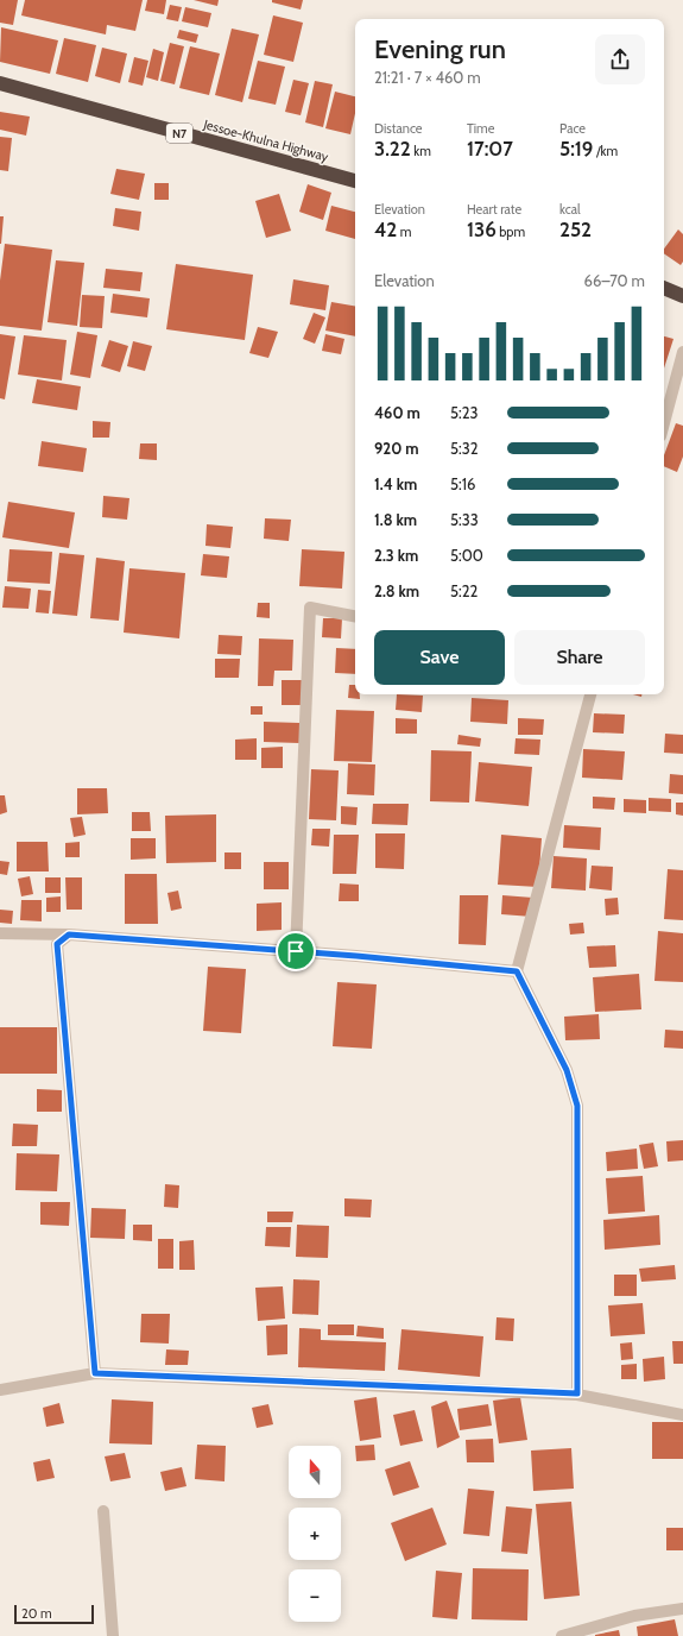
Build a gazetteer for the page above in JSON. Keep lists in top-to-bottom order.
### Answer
{
  "streets": {
    "highway": ["N7", "Jessoe-Khulna Highway"]
  },
  "scale_bar": "20 m",
  "north": "top",
  "page": {
    "heading": ["Evening run", "21:21 · 7 × 460 m"],
    "stats": [
      ["Distance", "3.22 km"],
      ["Time", "17:07"],
      ["Pace", "5:19 /km"],
      ["Elevation", "42 m"],
      ["Heart rate", "136 bpm"],
      ["kcal", "252"]
    ],
    "chart": ["Elevation", "66–70 m"],
    "list": [
      {
        "name": "460 m",
        "note": "5:23"
      },
      {
        "name": "920 m",
        "note": "5:32"
      },
      {
        "name": "1.4 km",
        "note": "5:16"
      },
      {
        "name": "1.8 km",
        "note": "5:33"
      },
      {
        "name": "2.3 km",
        "note": "5:00"
      },
      {
        "name": "2.8 km",
        "note": "5:22"
      }
    ],
    "buttons": ["Save", "Share"],
    "map_buttons": ["+", "−"],
    "scale": "20 m"
  }
}
